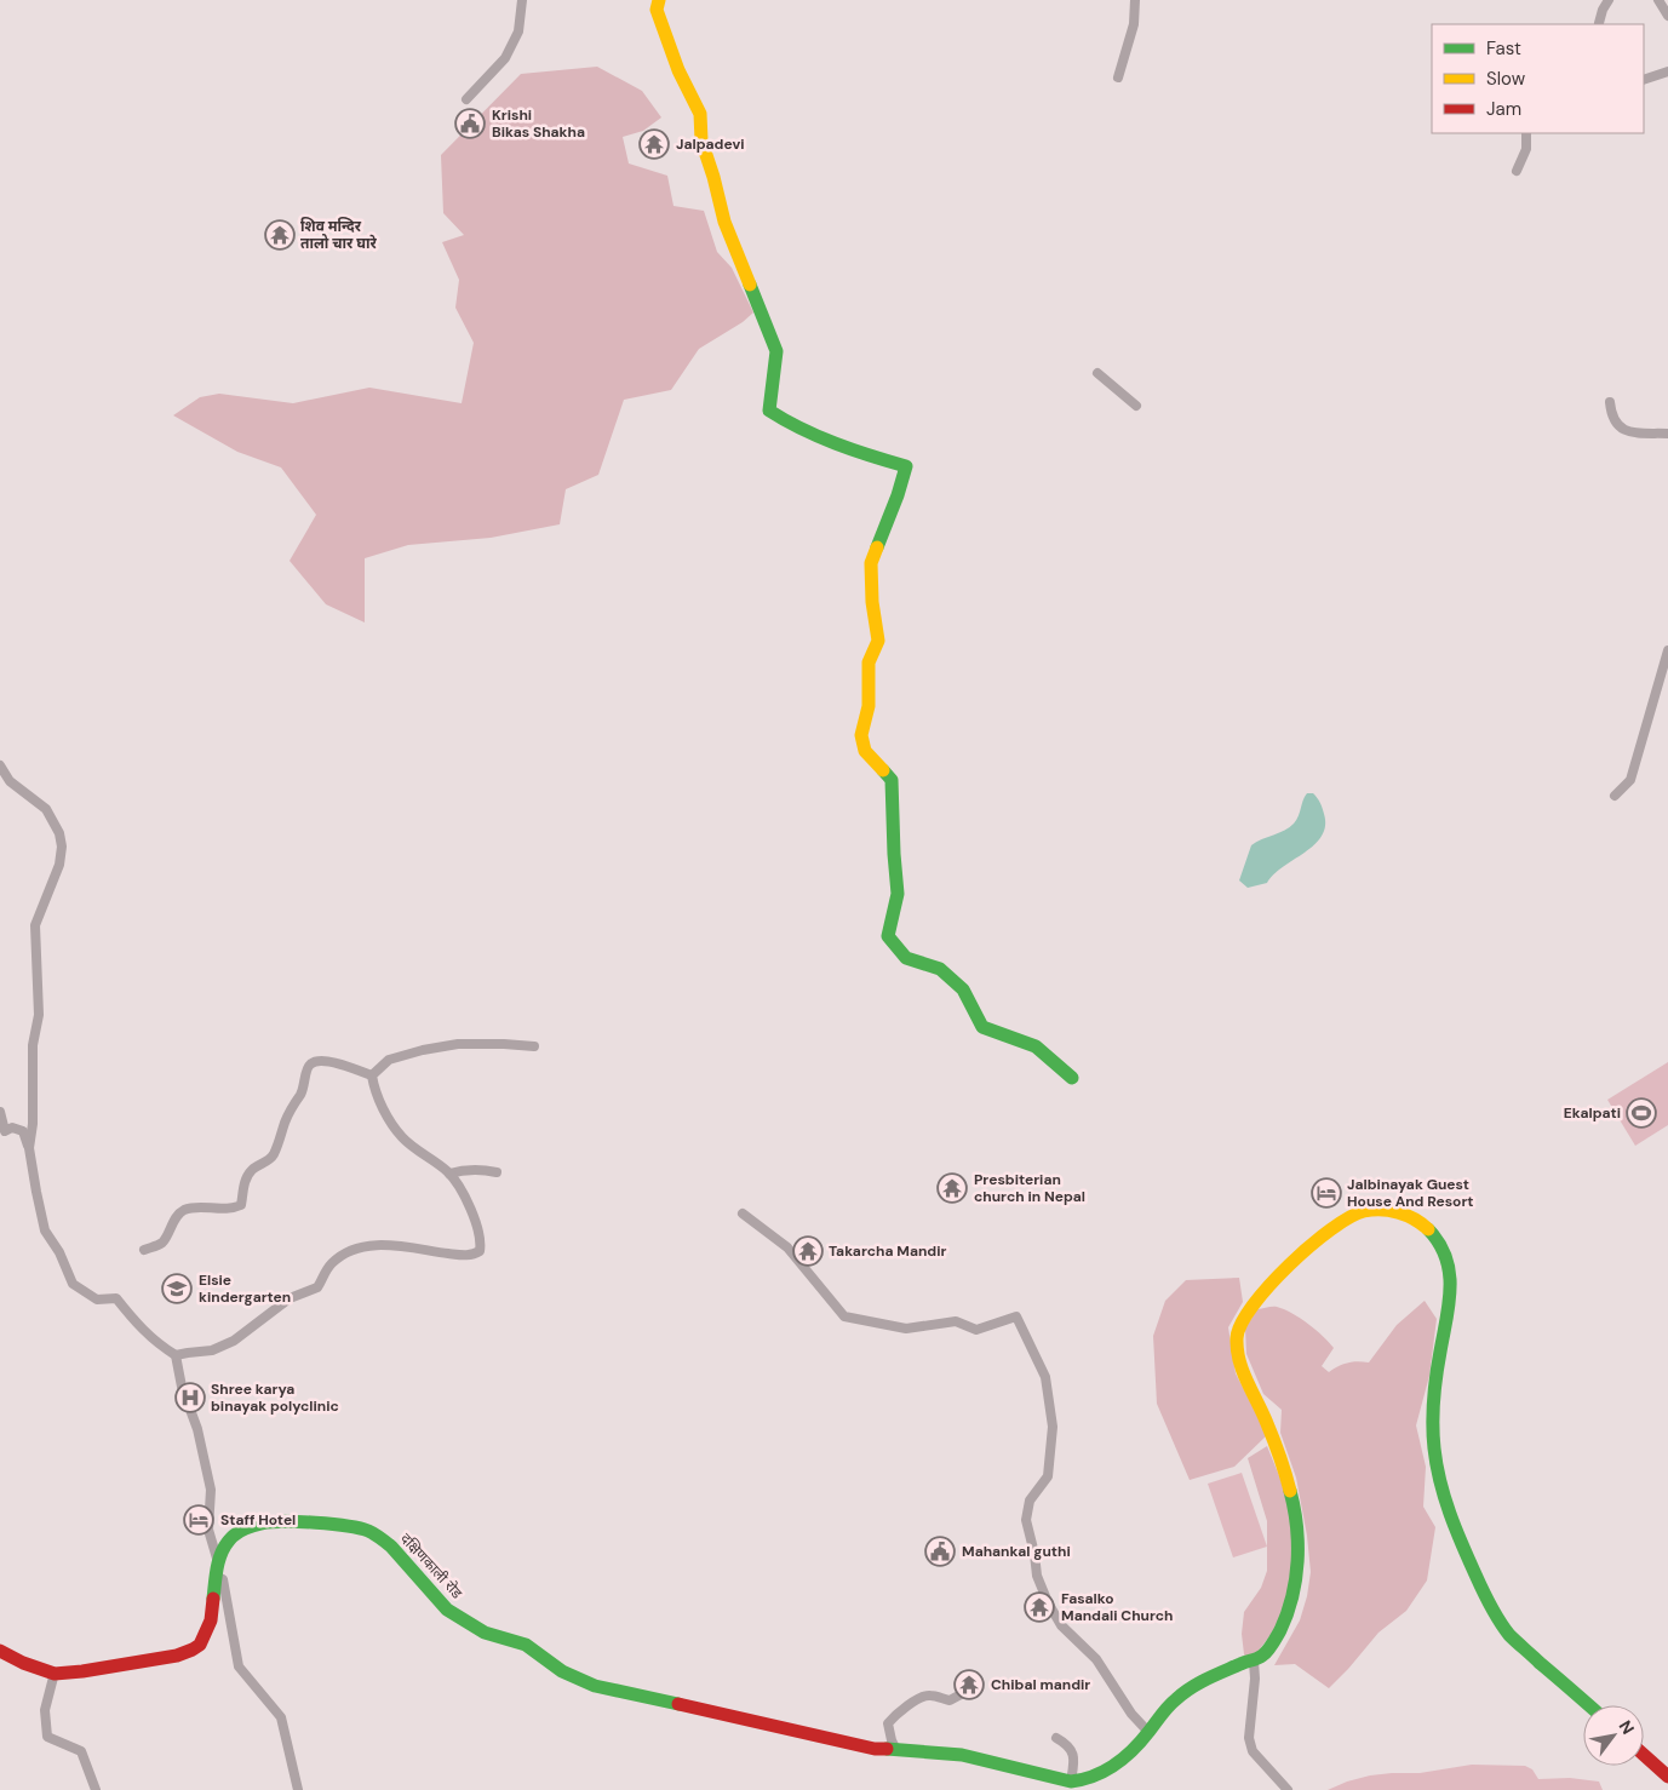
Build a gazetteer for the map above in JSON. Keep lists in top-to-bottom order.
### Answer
{
  "streets": {
    "main road": ["दक्षिणकाली रोड"]
  },
  "places": {
    "public building": ["Krishi Bikas Shakha", "Mahankal guthi"],
    "temple": [
      "Jalpadevi",
      "शिव मन्दिर तालो चार घारे",
      "Presbiterian church in Nepal",
      "Takarcha Mandir",
      "Fasalko Mandali Church",
      "Chibal mandir"
    ],
    "sports": ["Ekalpati"],
    "hotel": ["Jalbinayak Guest House And Resort", "Staff Hotel"],
    "school or university": ["Elsie kindergarten"],
    "hospital": ["Shree karya binayak polyclinic"]
  },
  "legend": ["Fast", "Slow", "Jam"],
  "north": "top right"
}
